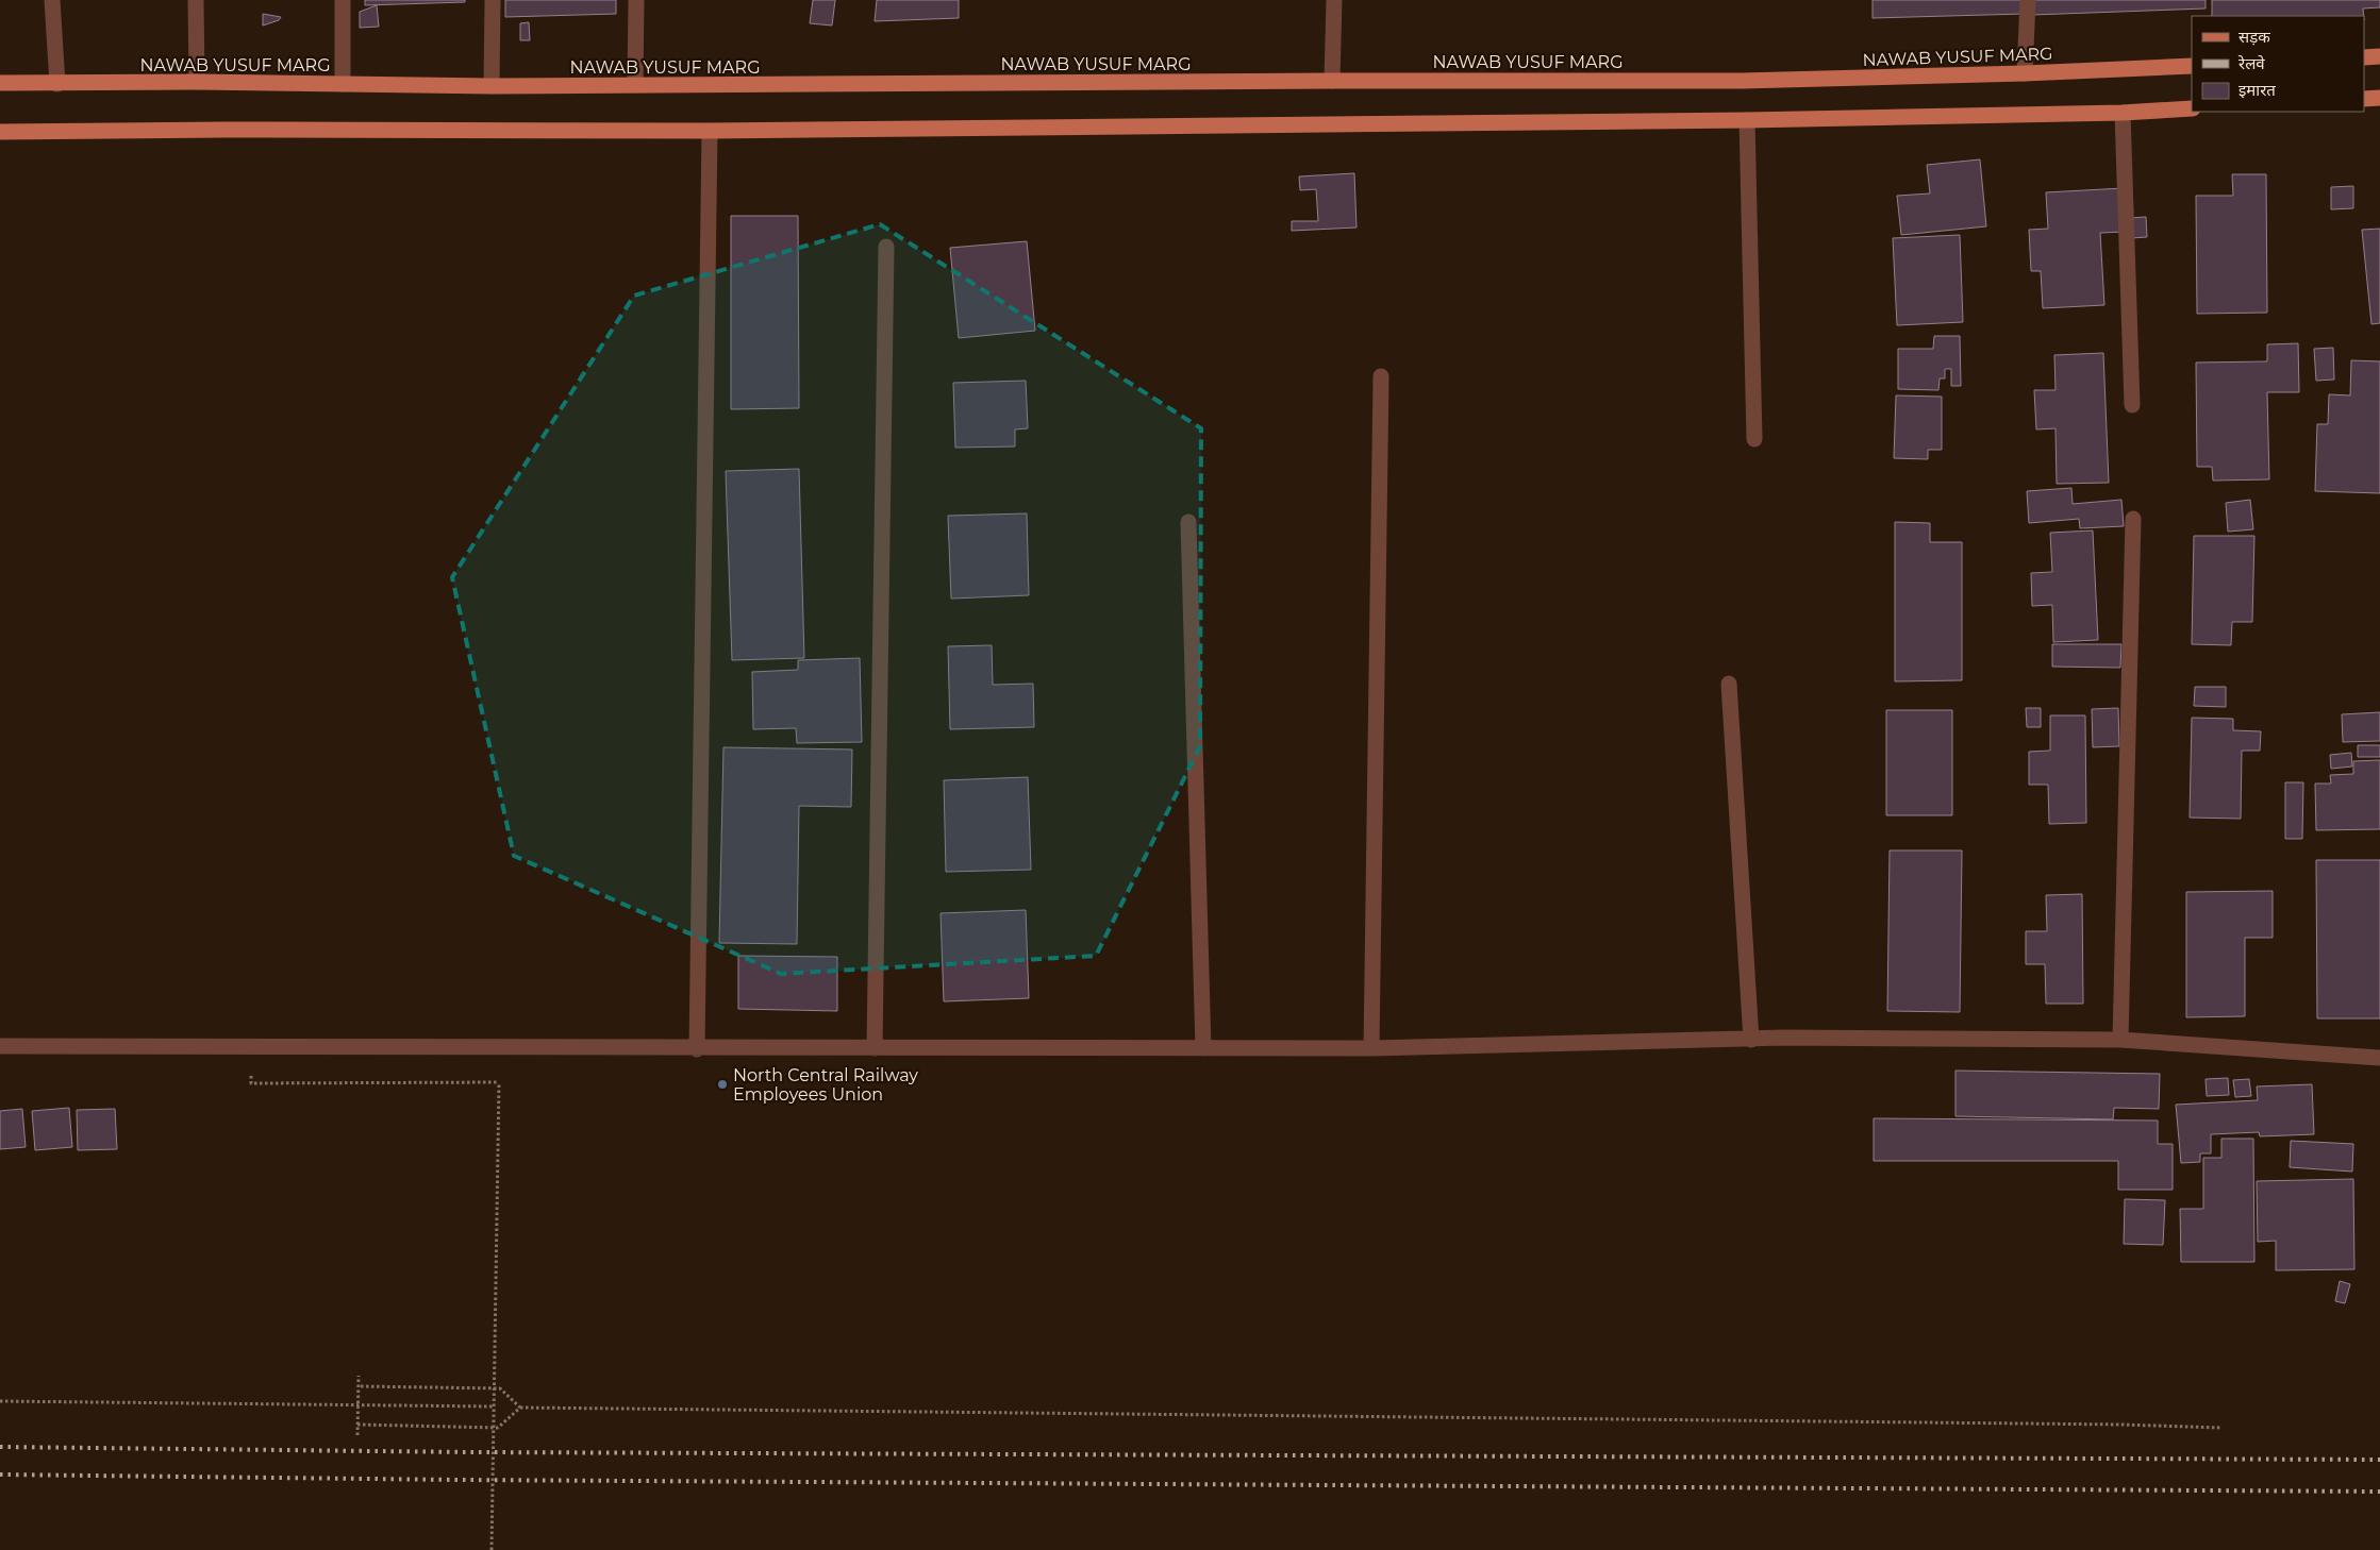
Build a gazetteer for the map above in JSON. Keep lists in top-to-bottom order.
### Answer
{
  "streets": {
    "main road": ["NAWAB YUSUF MARG"]
  },
  "places": ["North Central Railway Employees Union"],
  "legend": ["सड़क", "रेलवे", "इमारत"]
}
